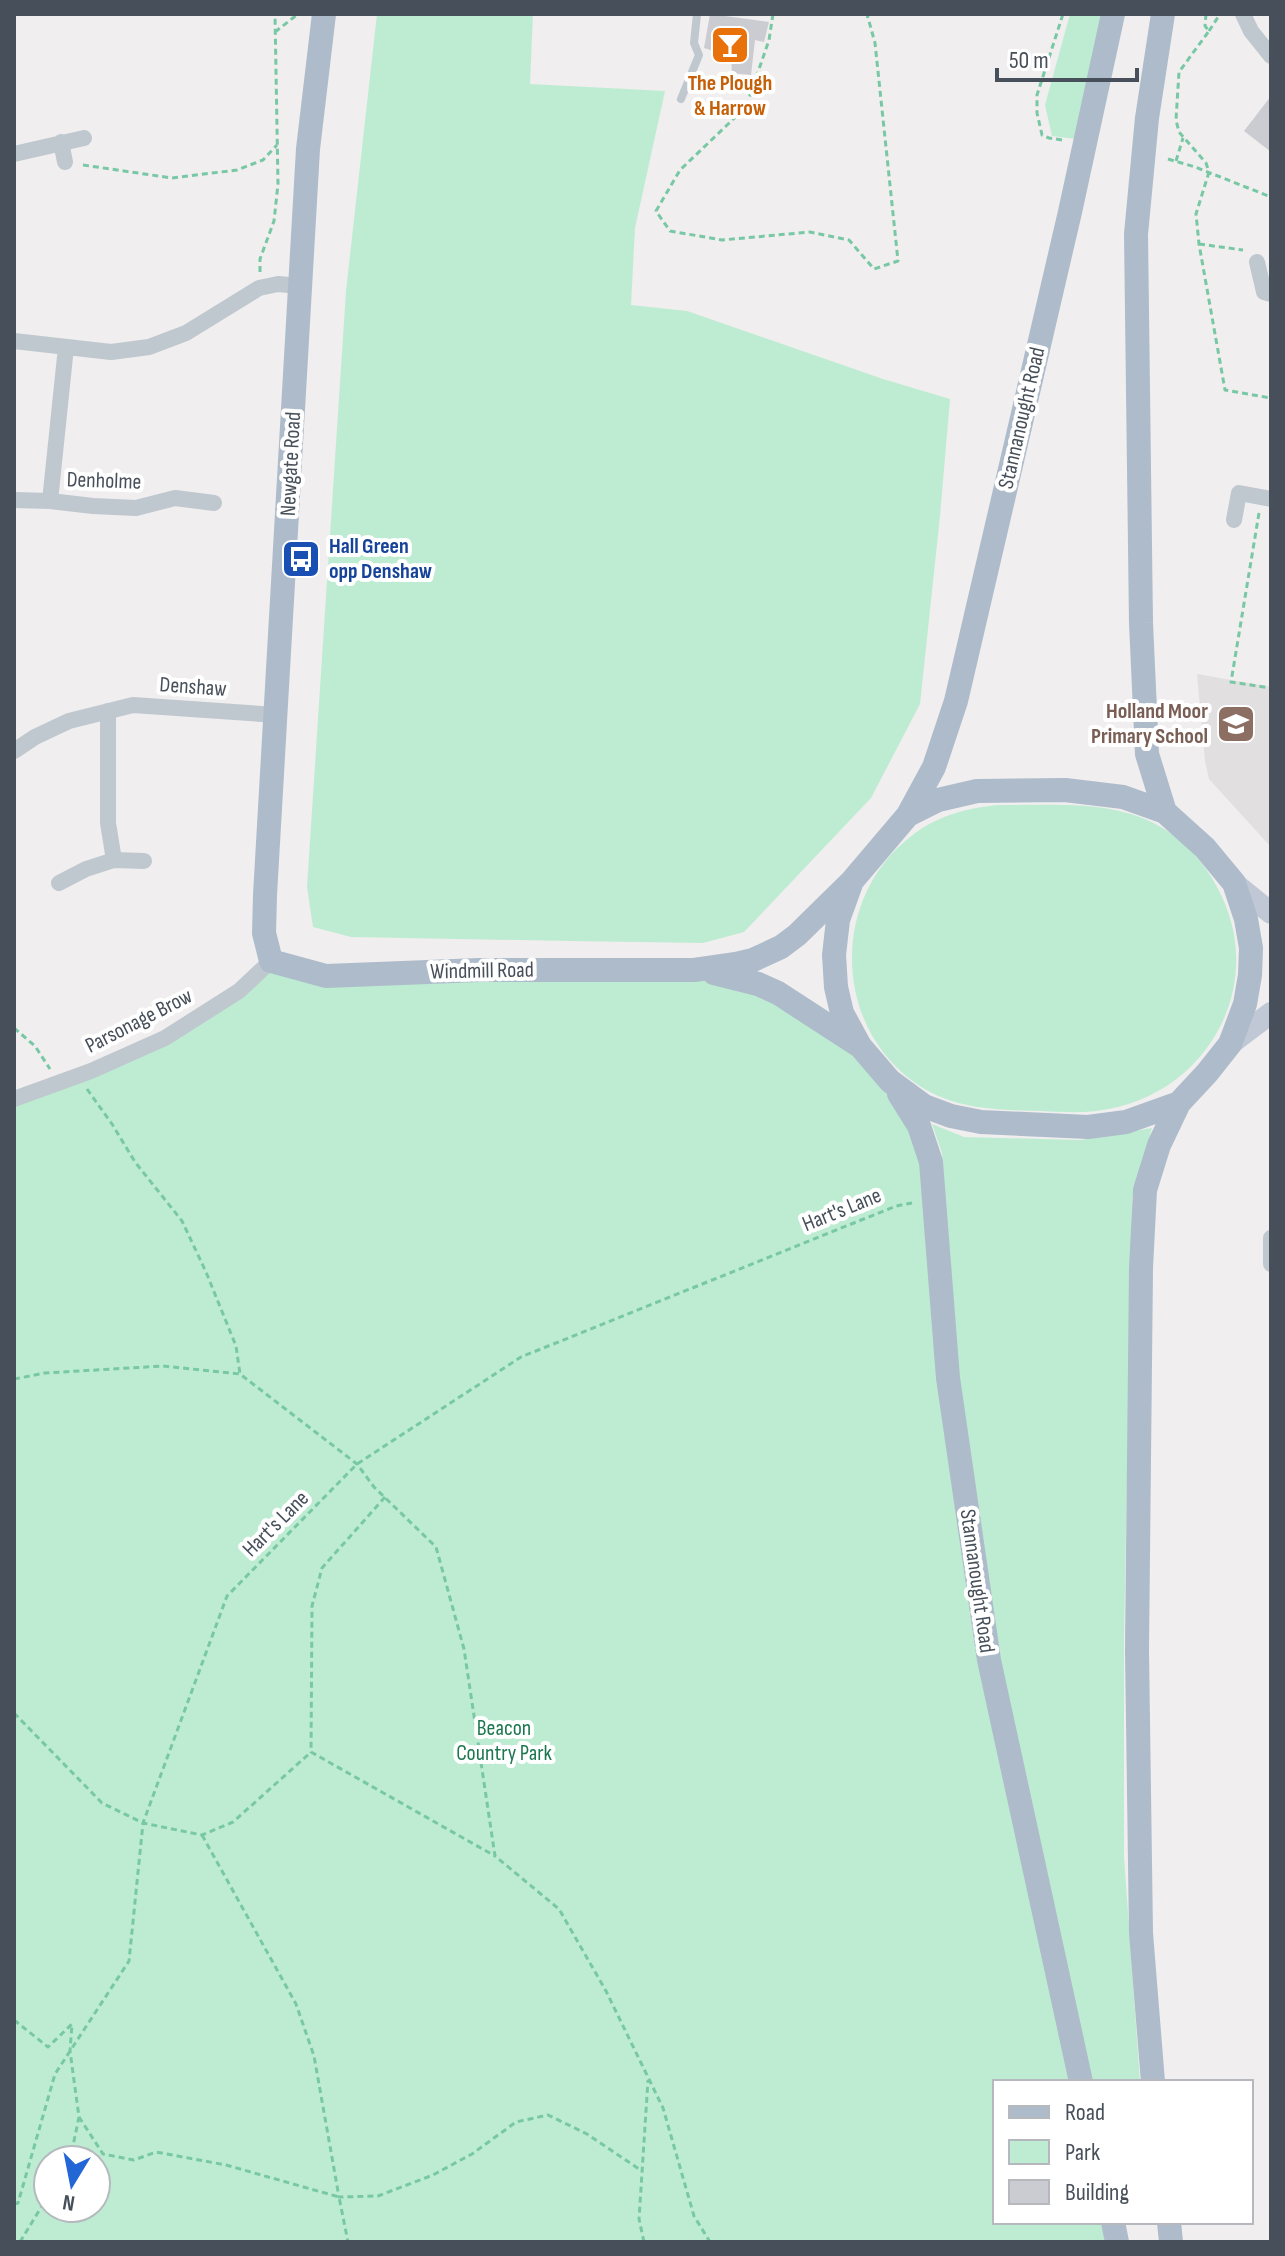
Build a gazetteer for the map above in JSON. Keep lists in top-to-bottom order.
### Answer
{
  "streets": {
    "main road": ["Stannanought Road", "Newgate Road", "Windmill Road"],
    "street": ["Denholme", "Denshaw", "Parsonage Brow"],
    "path": ["Hart's Lane"]
  },
  "crossings": [
    ["Stannanought Road", "Windmill Road"],
    ["Stannanought Road", "Hart's Lane"],
    ["Newgate Road", "Denshaw"],
    ["Newgate Road", "Windmill Road"],
    ["Newgate Road", "Parsonage Brow"],
    ["Windmill Road", "Parsonage Brow"]
  ],
  "parks": ["Beacon Country Park"],
  "places": {
    "bar": ["The Plough & Harrow"],
    "bus stop": ["Hall Green opp Denshaw"],
    "school or university": ["Holland Moor Primary School"]
  },
  "legend": ["Road", "Park", "Building"],
  "scale_bar": "50 m",
  "north": "bottom"
}
